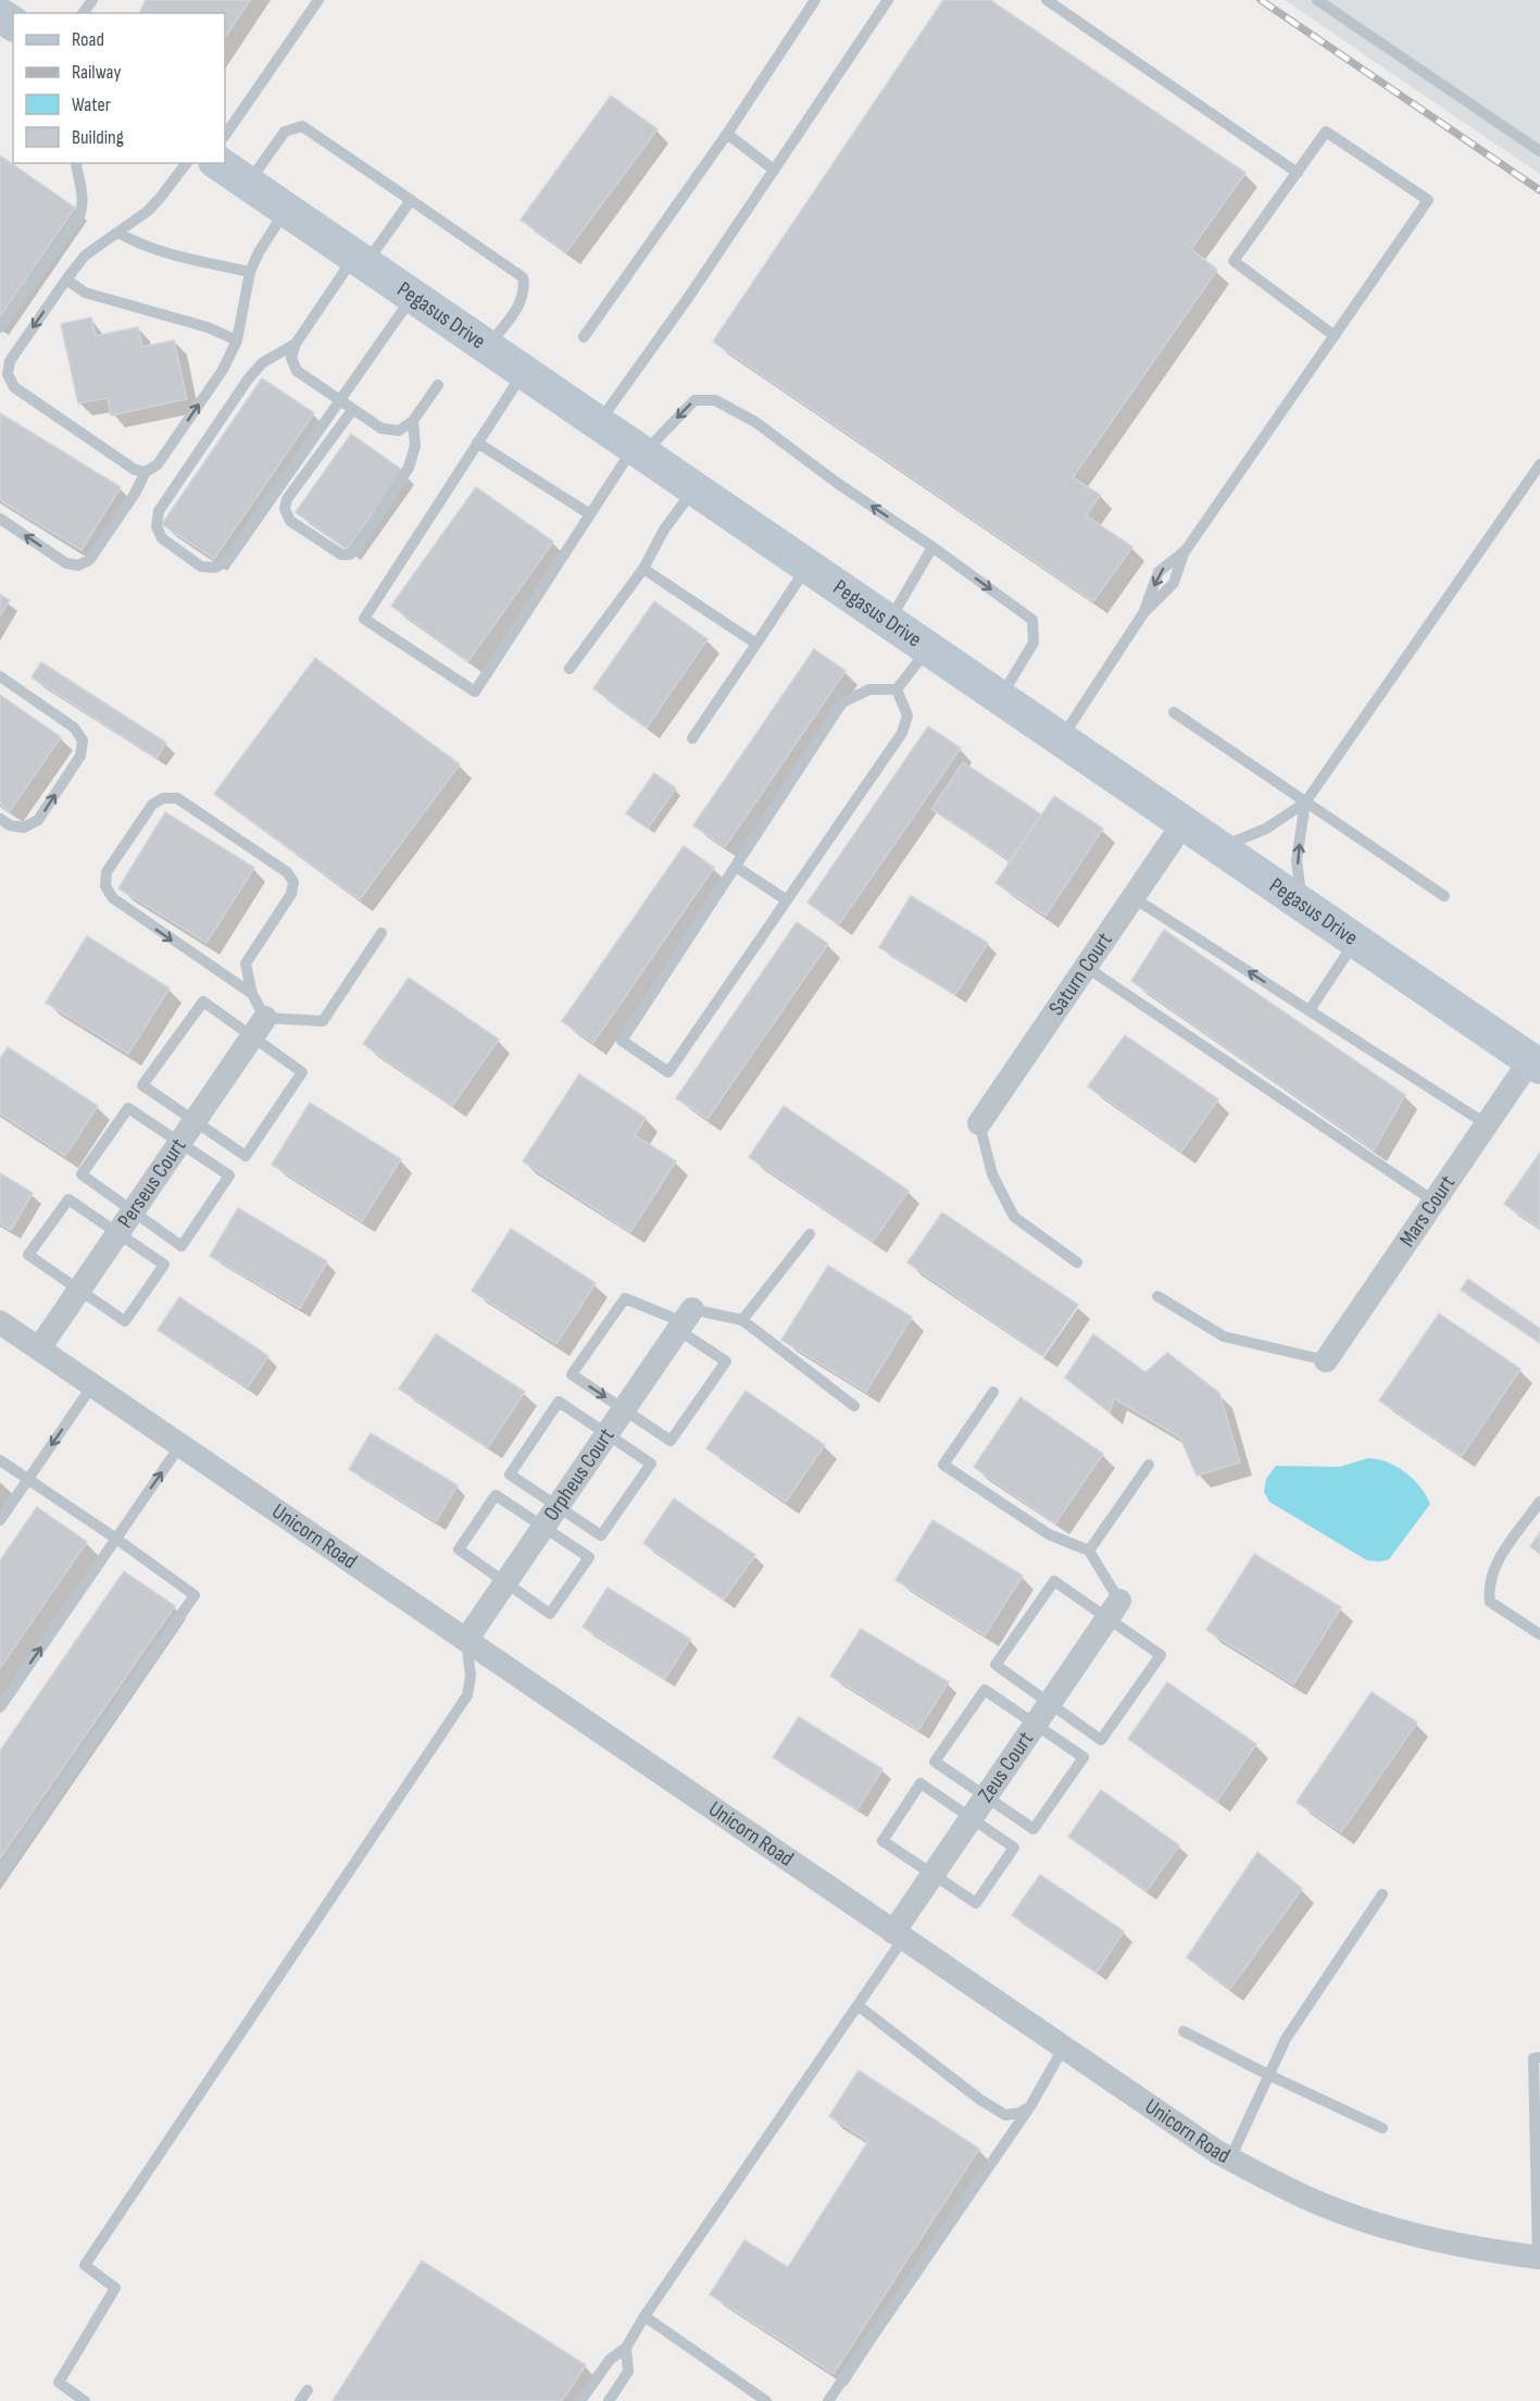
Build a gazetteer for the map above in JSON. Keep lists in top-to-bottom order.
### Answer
{
  "streets": {
    "street": [
      "Pegasus Drive",
      "Saturn Court",
      "Perseus Court",
      "Mars Court",
      "Orpheus Court",
      "Unicorn Road",
      "Zeus Court"
    ]
  },
  "crossings": [
    ["Pegasus Drive", "Saturn Court"],
    ["Pegasus Drive", "Mars Court"],
    ["Perseus Court", "Unicorn Road"],
    ["Orpheus Court", "Unicorn Road"],
    ["Unicorn Road", "Zeus Court"]
  ],
  "legend": [
    "Road",
    "Railway",
    "Water",
    "Building"
  ]
}
